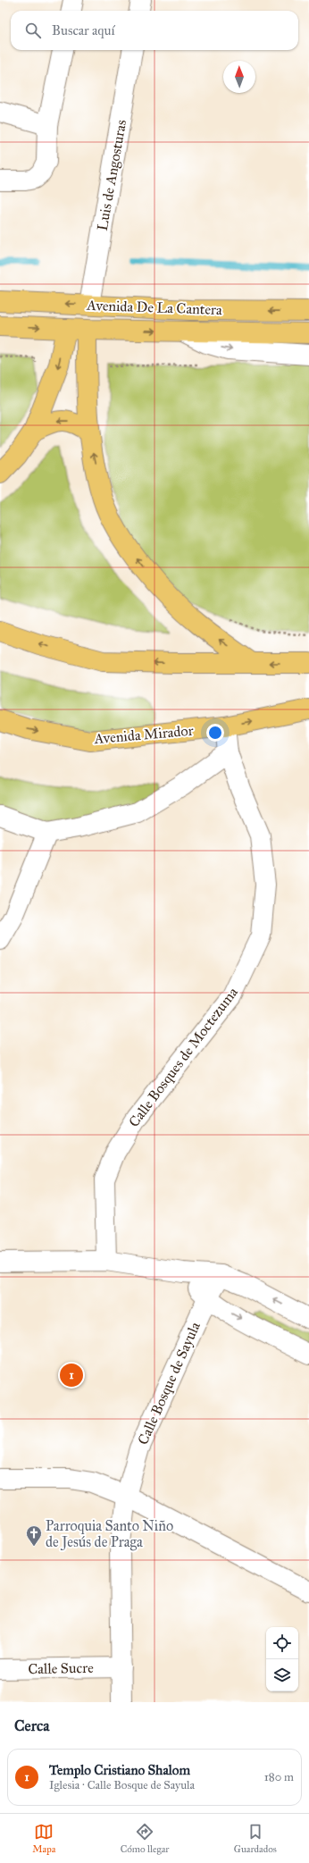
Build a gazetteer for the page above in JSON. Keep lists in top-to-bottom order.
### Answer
{
  "streets": {
    "main road": ["Avenida De La Cantera", "Avenida Mirador"],
    "street": [
      "Luis de Angosturas",
      "Calle Bosques de Moctezuma",
      "Calle Bosque de Sayula",
      "Calle Sucre"
    ]
  },
  "crossings": [
    ["Luis de Angosturas", "Avenida De La Cantera"],
    ["Avenida Mirador", "Calle Bosques de Moctezuma"],
    ["Calle Bosque de Sayula", "Calle Sucre"]
  ],
  "places": {
    "church": ["Parroquia Santo Niño de Jesús de Praga"]
  },
  "north": "top",
  "page": {
    "search": "Buscar aquí",
    "pins": "1",
    "heading": "Cerca",
    "list": [
      {
        "mark": "1",
        "name": "Templo Cristiano Shalom",
        "note": "Iglesia · Calle Bosque de Sayula",
        "value": "180 m"
      }
    ],
    "nav": ["Mapa", "Cómo llegar", "Guardados"]
  }
}
